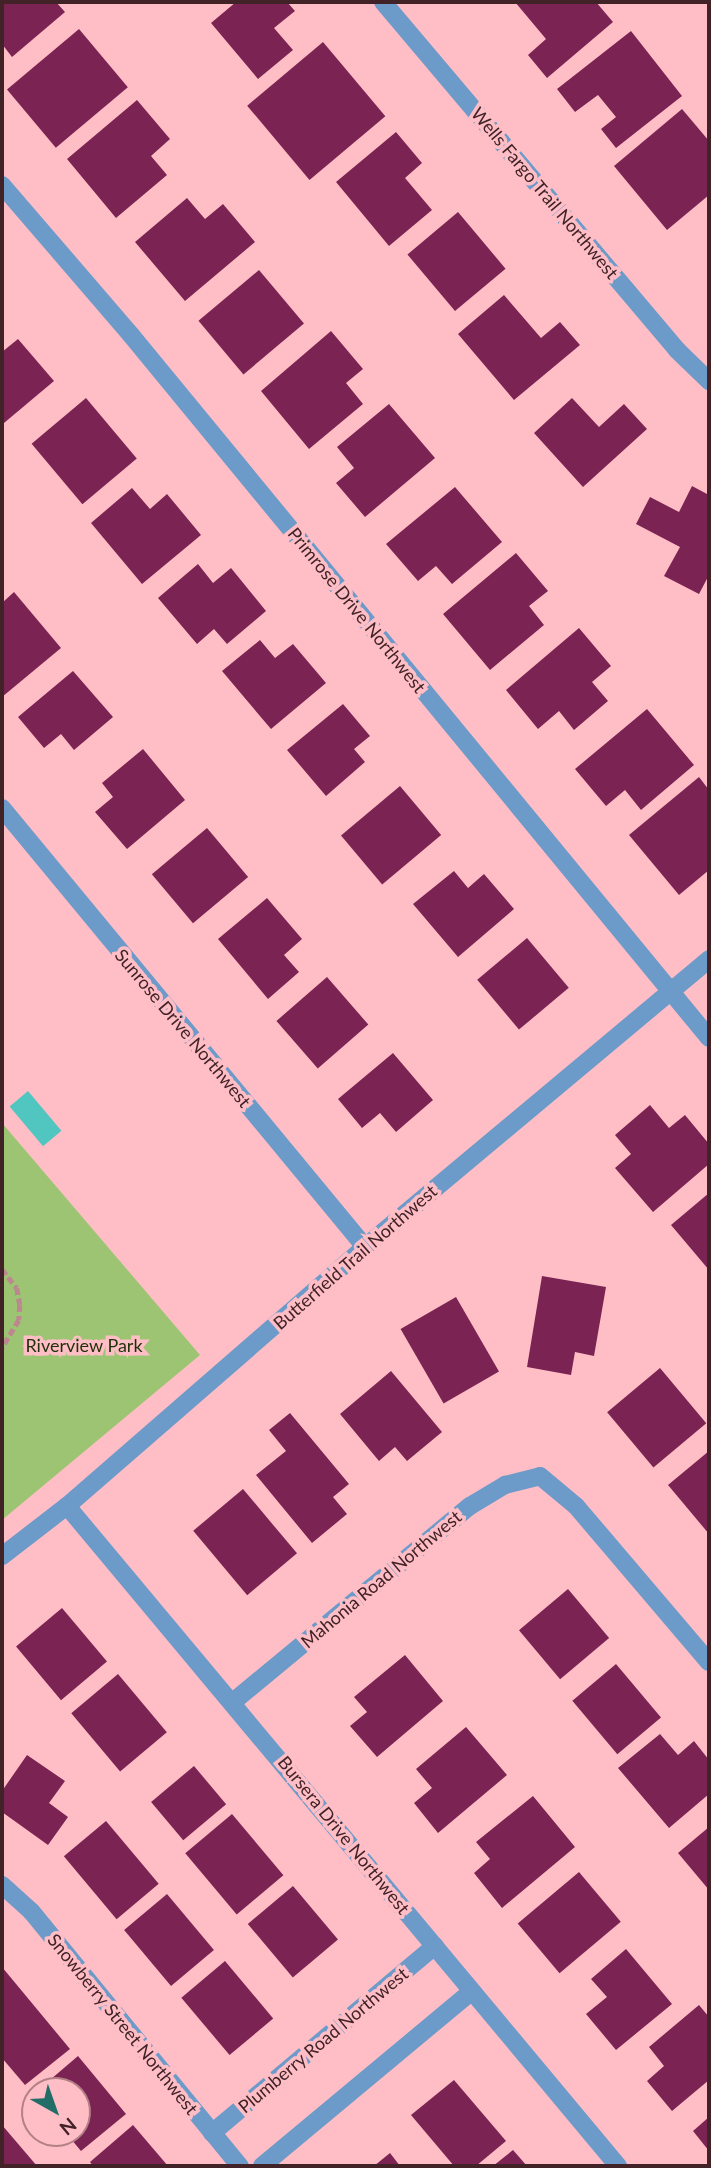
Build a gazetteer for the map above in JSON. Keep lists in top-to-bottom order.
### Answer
{
  "streets": {
    "street": [
      "Wells Fargo Trail Northwest",
      "Primrose Drive Northwest",
      "Sunrose Drive Northwest",
      "Butterfield Trail Northwest",
      "Mahonia Road Northwest",
      "Bursera Drive Northwest",
      "Snowberry Street Northwest",
      "Plumberry Road Northwest"
    ]
  },
  "crossings": [
    ["Primrose Drive Northwest", "Butterfield Trail Northwest"],
    ["Sunrose Drive Northwest", "Butterfield Trail Northwest"],
    ["Butterfield Trail Northwest", "Bursera Drive Northwest"],
    ["Mahonia Road Northwest", "Bursera Drive Northwest"],
    ["Bursera Drive Northwest", "Plumberry Road Northwest"],
    ["Snowberry Street Northwest", "Plumberry Road Northwest"]
  ],
  "parks": ["Riverview Park"],
  "north": "bottom right"
}
